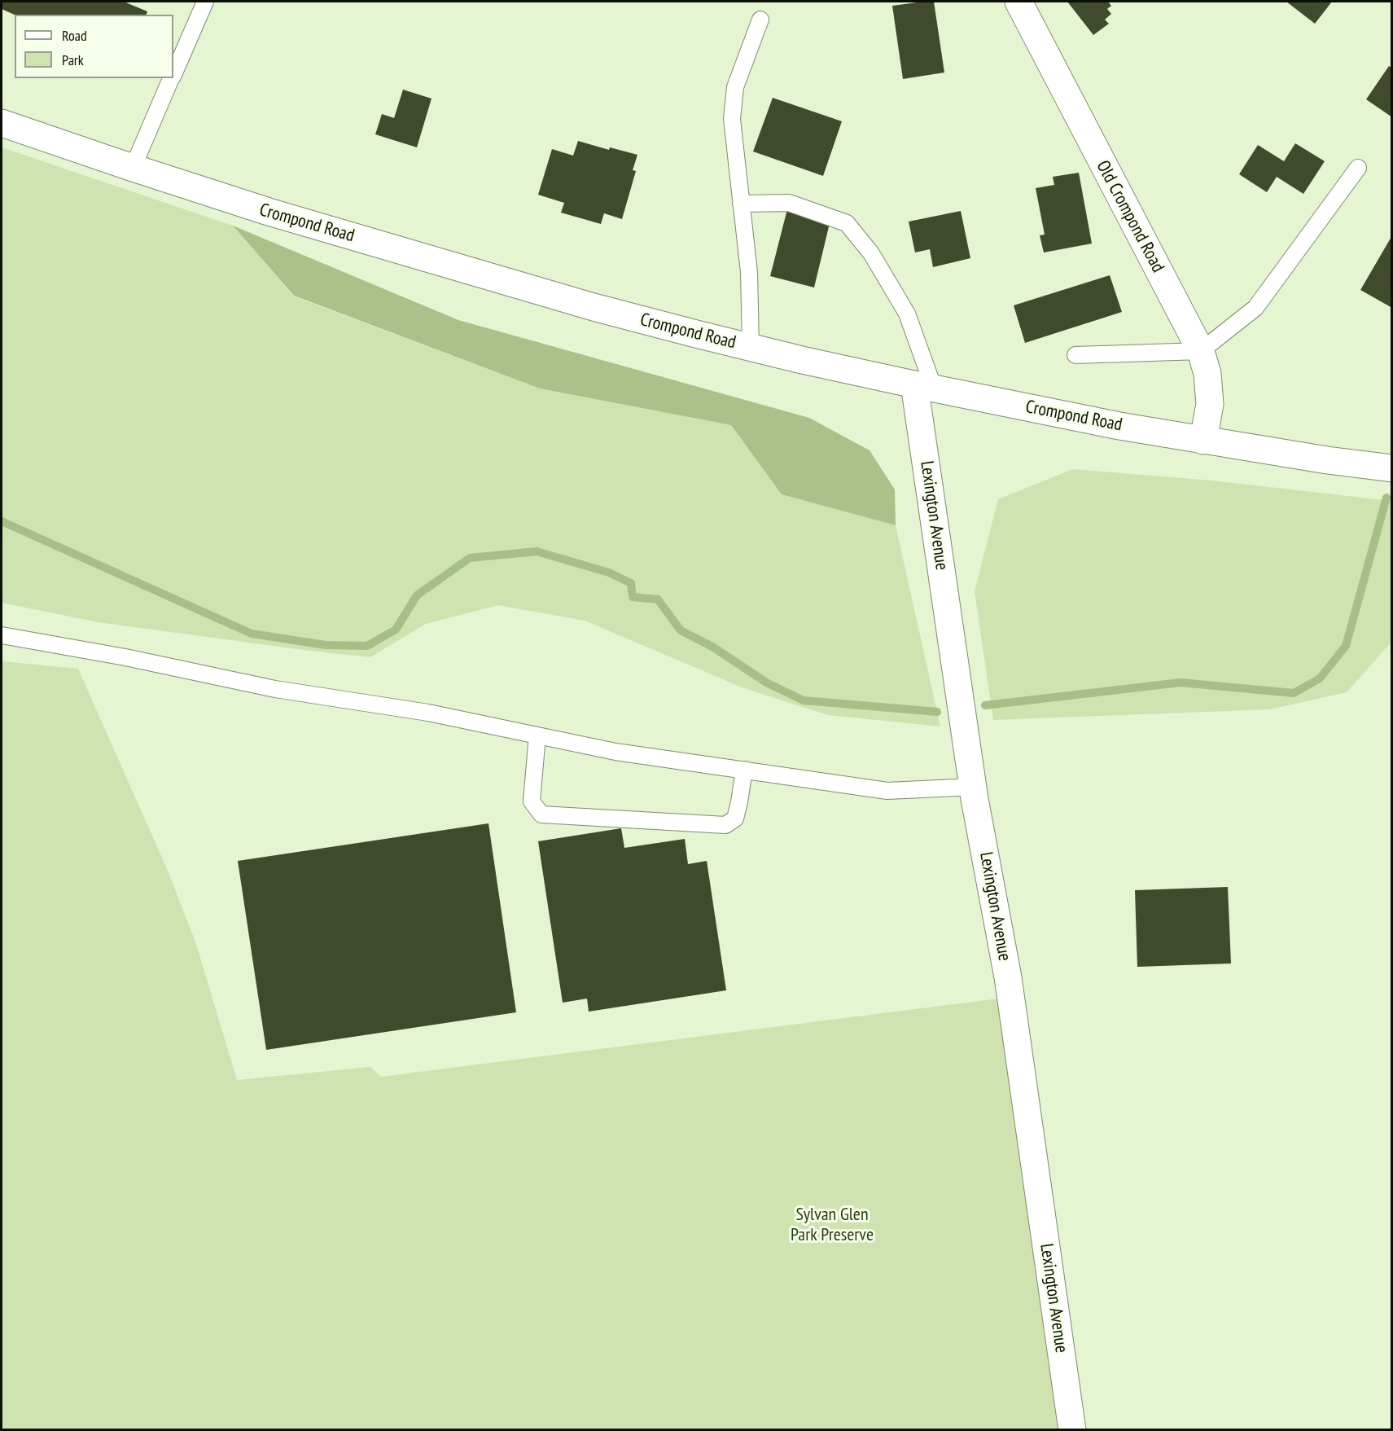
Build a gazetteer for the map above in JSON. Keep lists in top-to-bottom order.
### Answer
{
  "streets": {
    "main road": ["Old Crompond Road", "Crompond Road", "Lexington Avenue"]
  },
  "crossings": [
    ["Old Crompond Road", "Crompond Road"],
    ["Crompond Road", "Lexington Avenue"]
  ],
  "parks": ["Sylvan Glen Park Preserve"],
  "legend": ["Road", "Park"]
}
